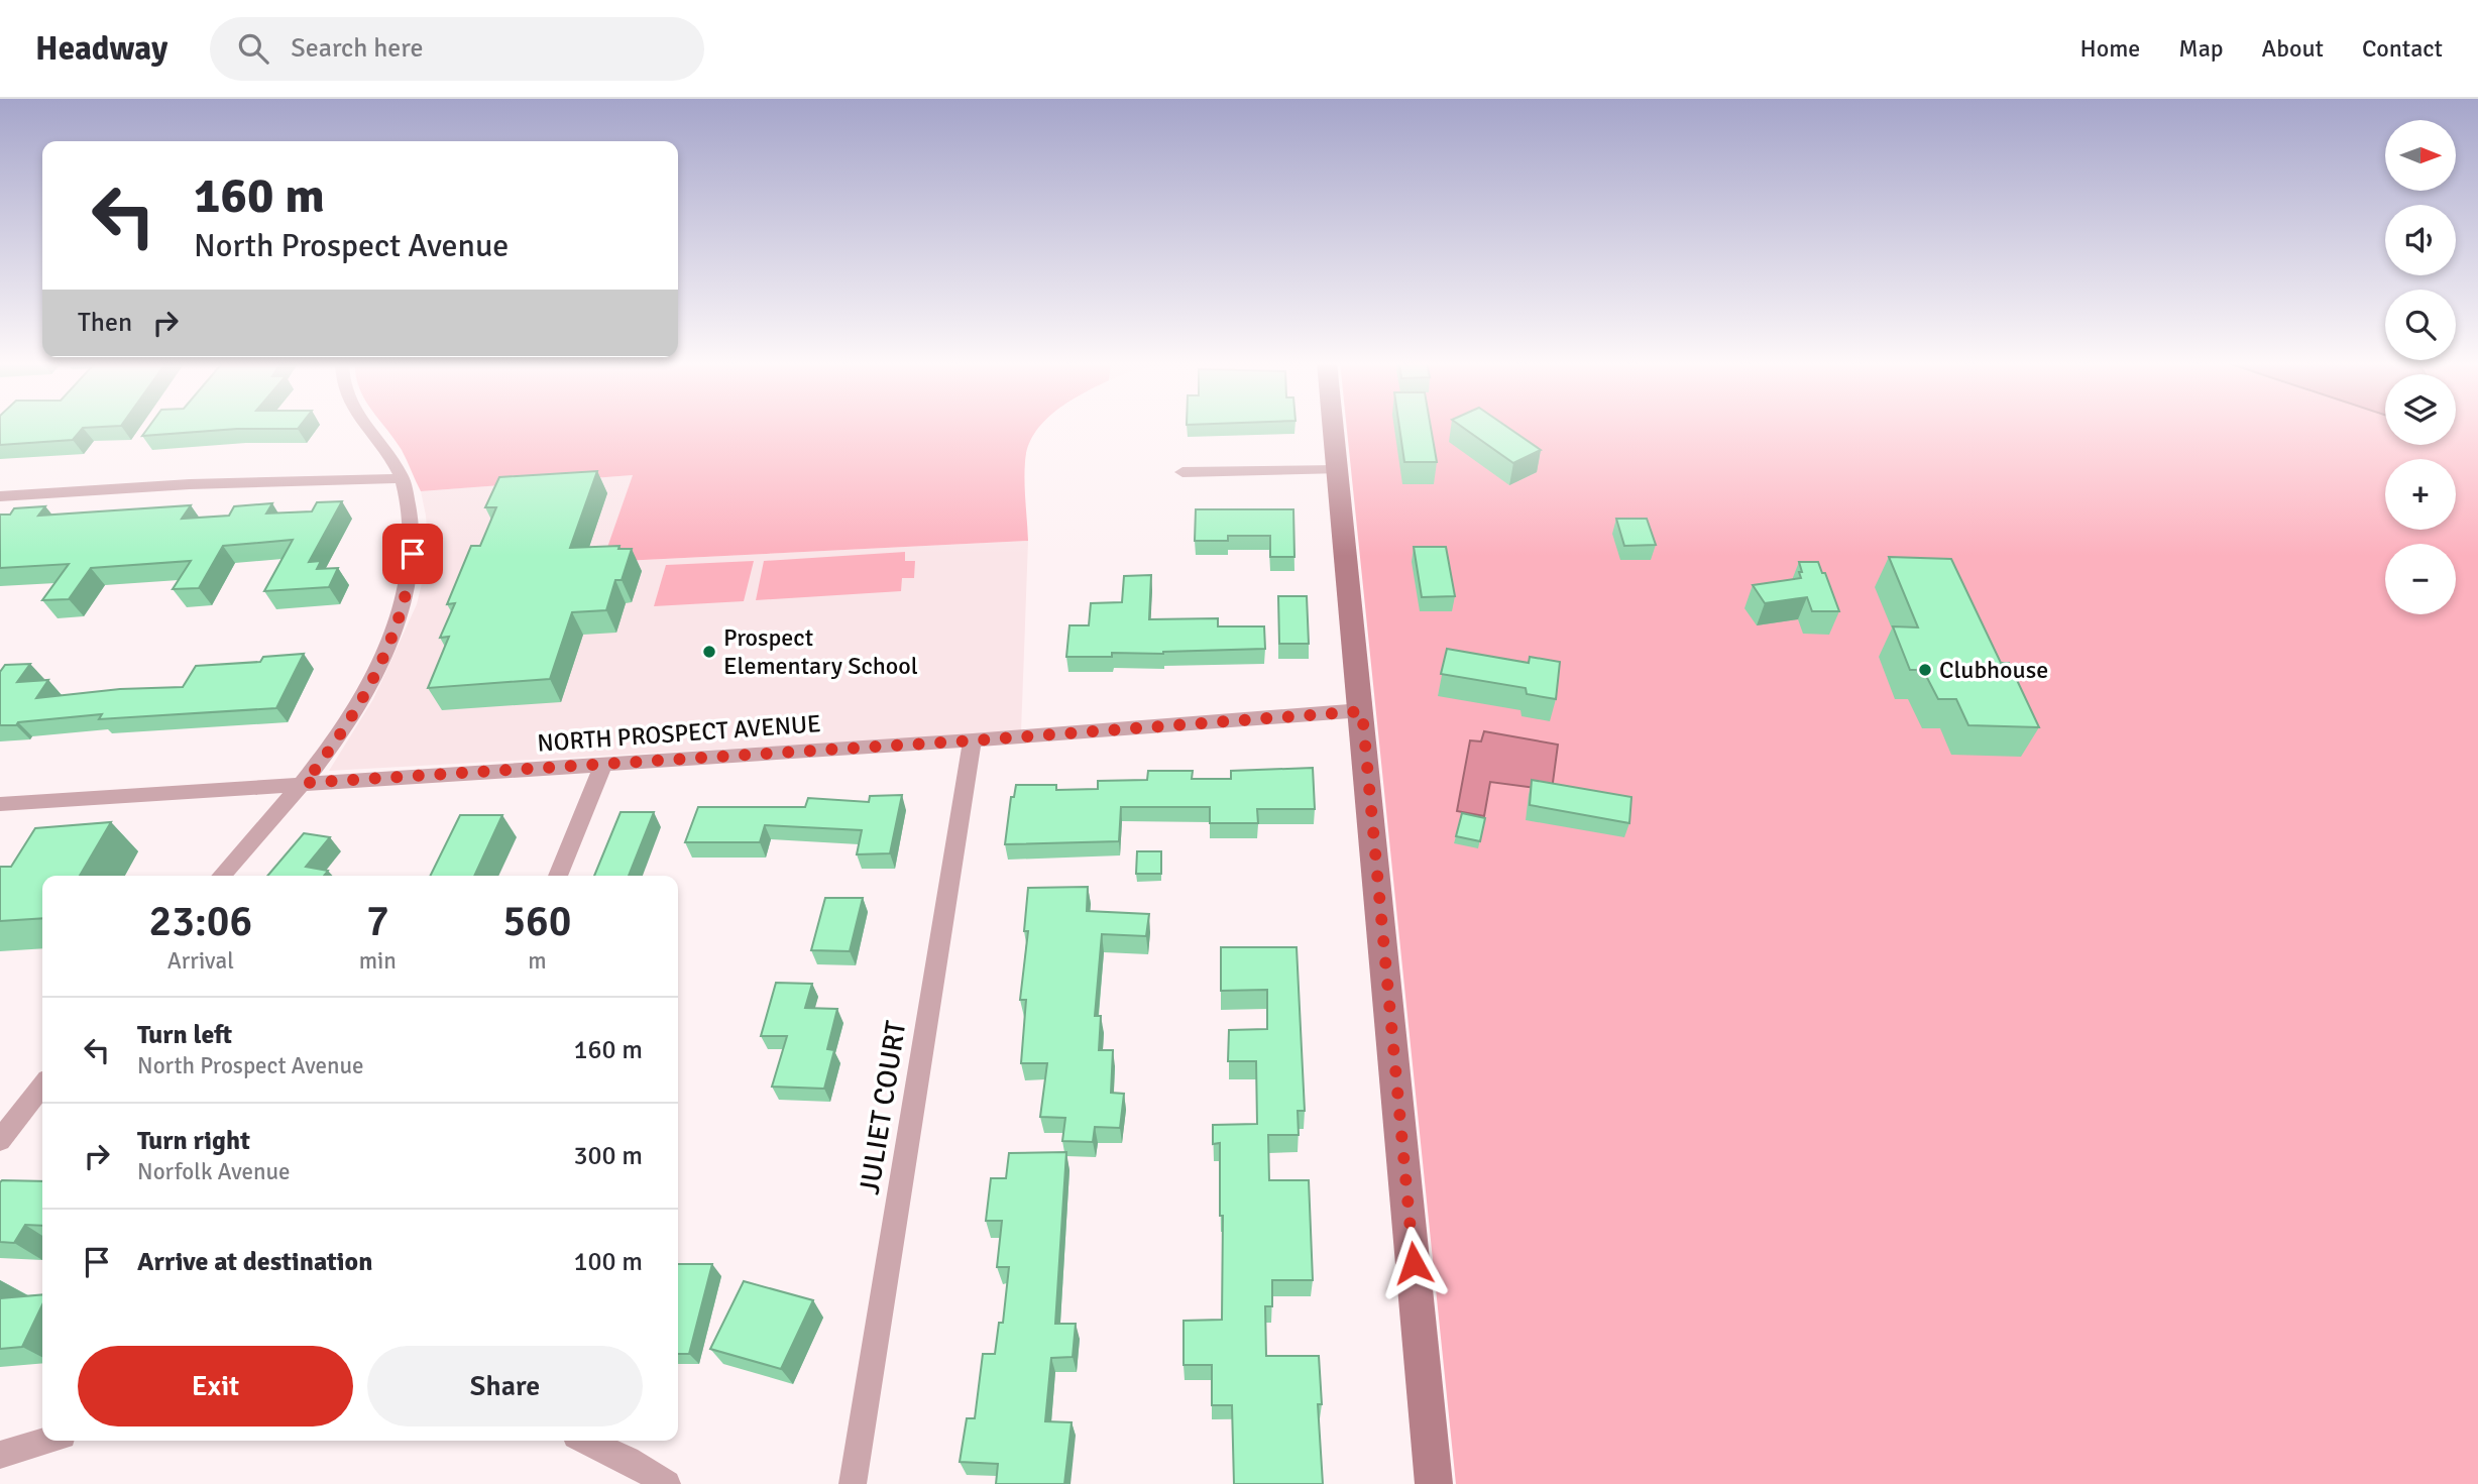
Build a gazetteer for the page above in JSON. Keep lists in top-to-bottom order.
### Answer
{
  "streets": {
    "street": ["NORTH PROSPECT AVENUE", "JULIET COURT"]
  },
  "crossings": [
    ["NORTH PROSPECT AVENUE", "JULIET COURT"]
  ],
  "places": ["Prospect Elementary School", "Clubhouse"],
  "north": "right",
  "page": {
    "header": "Headway",
    "search": "Search here",
    "nav": [
      "Home",
      "Map",
      "About",
      "Contact"
    ],
    "map_buttons": ["+", "−"],
    "turn": ["160 m", "North Prospect Avenue"],
    "then": "Then",
    "eta": [
      "23:06",
      "Arrival",
      "7",
      "min",
      "560",
      "m"
    ],
    "list": [
      {
        "name": "Turn left",
        "note": "North Prospect Avenue",
        "value": "160 m"
      },
      {
        "name": "Turn right",
        "note": "Norfolk Avenue",
        "value": "300 m"
      },
      {
        "name": "Arrive at destination",
        "value": "100 m"
      }
    ],
    "buttons": ["Exit", "Share"]
  }
}
